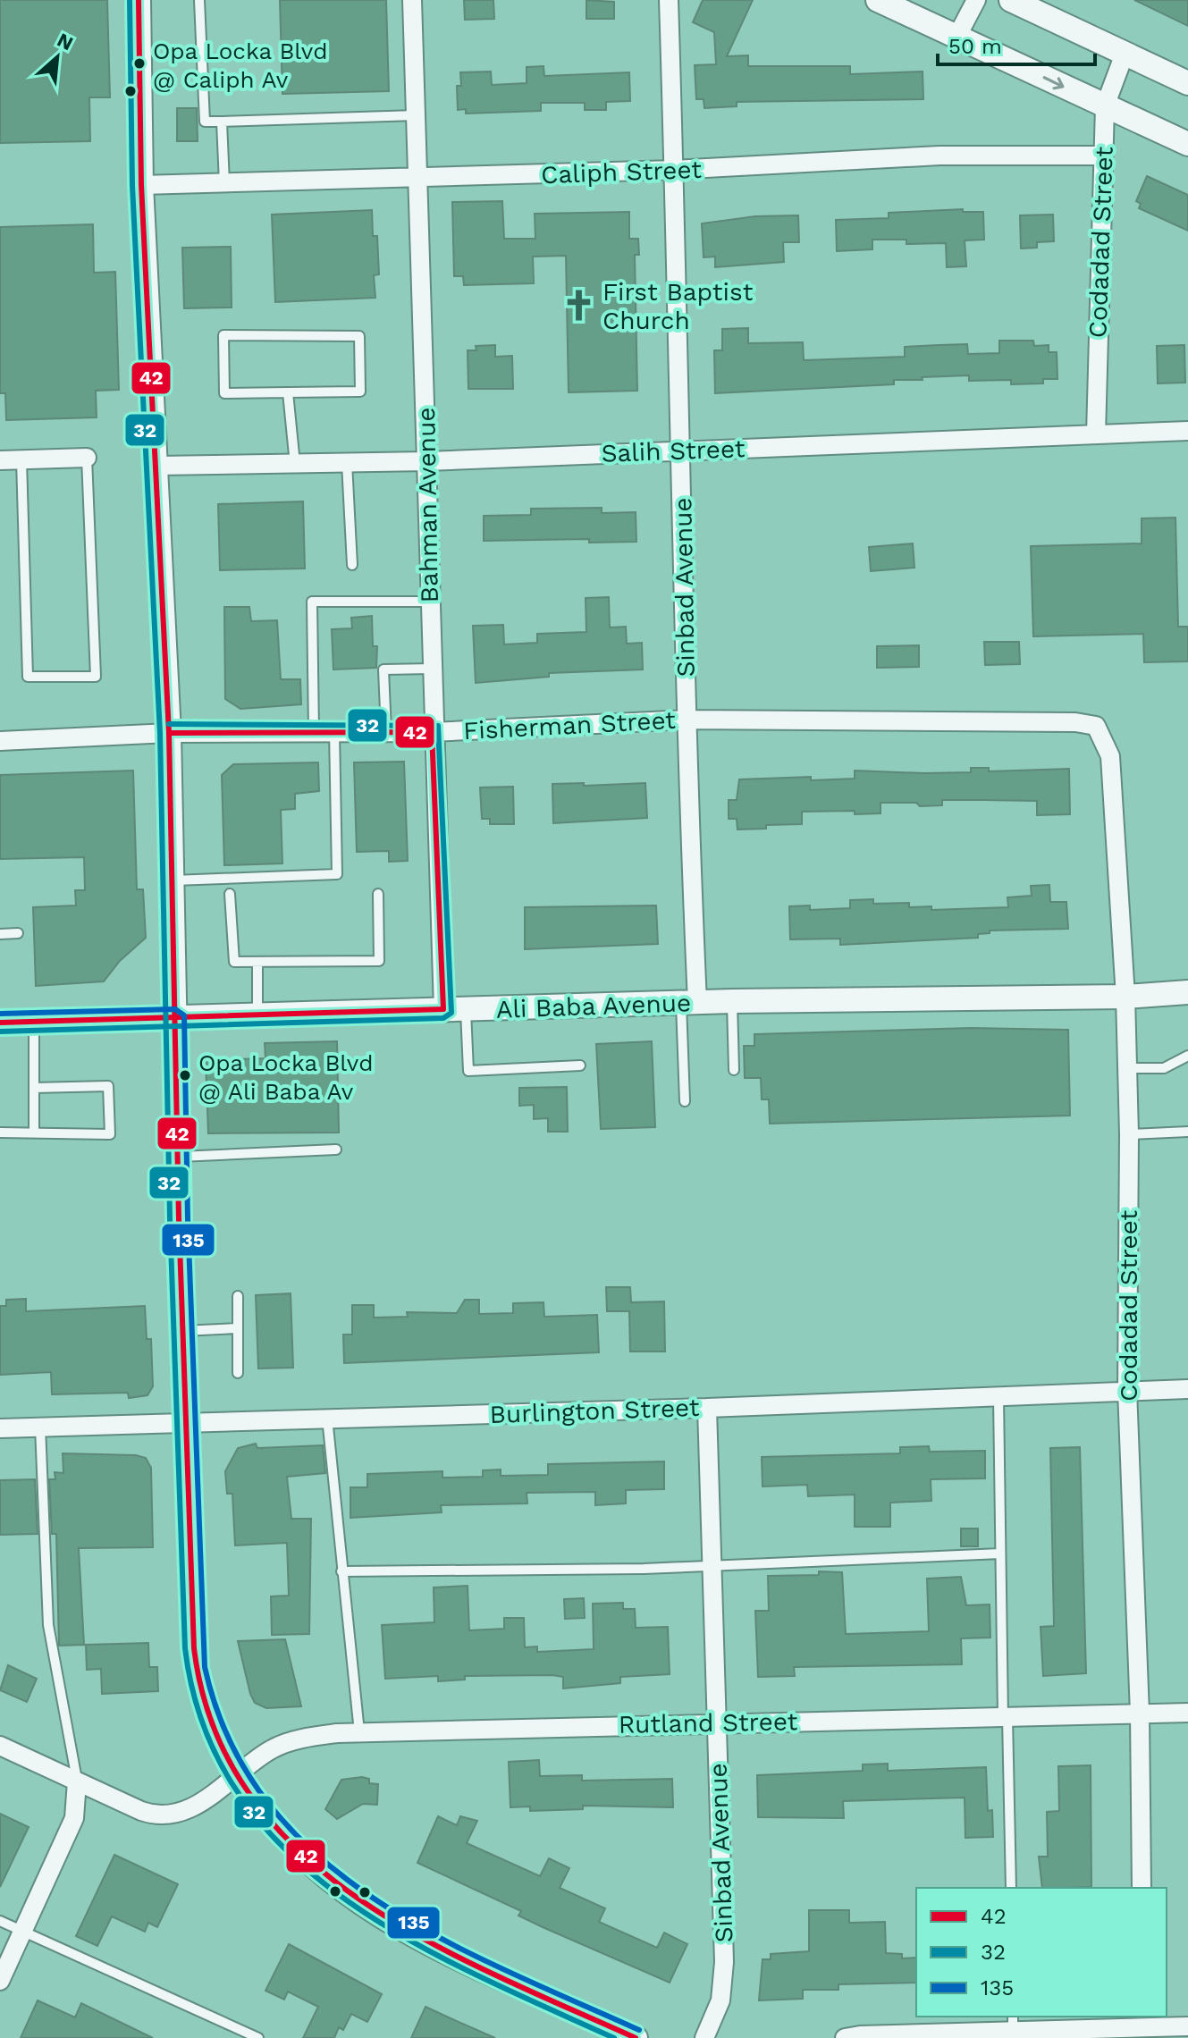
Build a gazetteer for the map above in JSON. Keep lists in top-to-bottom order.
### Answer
{
  "streets": {
    "street": [
      "Caliph Street",
      "Codadad Street",
      "Salih Street",
      "Bahman Avenue",
      "Sinbad Avenue",
      "Fisherman Street",
      "Ali Baba Avenue",
      "Burlington Street",
      "Rutland Street"
    ]
  },
  "crossings": [
    ["Caliph Street", "Codadad Street"],
    ["Caliph Street", "Bahman Avenue"],
    ["Caliph Street", "Sinbad Avenue"],
    ["Codadad Street", "Salih Street"],
    ["Codadad Street", "Fisherman Street"],
    ["Codadad Street", "Ali Baba Avenue"],
    ["Codadad Street", "Burlington Street"],
    ["Codadad Street", "Rutland Street"],
    ["Salih Street", "Bahman Avenue"],
    ["Salih Street", "Sinbad Avenue"],
    ["Bahman Avenue", "Fisherman Street"],
    ["Bahman Avenue", "Ali Baba Avenue"],
    ["Sinbad Avenue", "Fisherman Street"],
    ["Sinbad Avenue", "Ali Baba Avenue"],
    ["Sinbad Avenue", "Burlington Street"],
    ["Sinbad Avenue", "Rutland Street"]
  ],
  "places": {
    "other": ["Opa Locka Blvd @ Caliph Av", "Opa Locka Blvd @ Ali Baba Av"],
    "church": ["First Baptist Church"]
  },
  "lines": ["transit line 42", "transit line 32", "transit line 135"],
  "legend": ["42", "32", "135"],
  "scale_bar": "50 m",
  "north": "top right"
}
